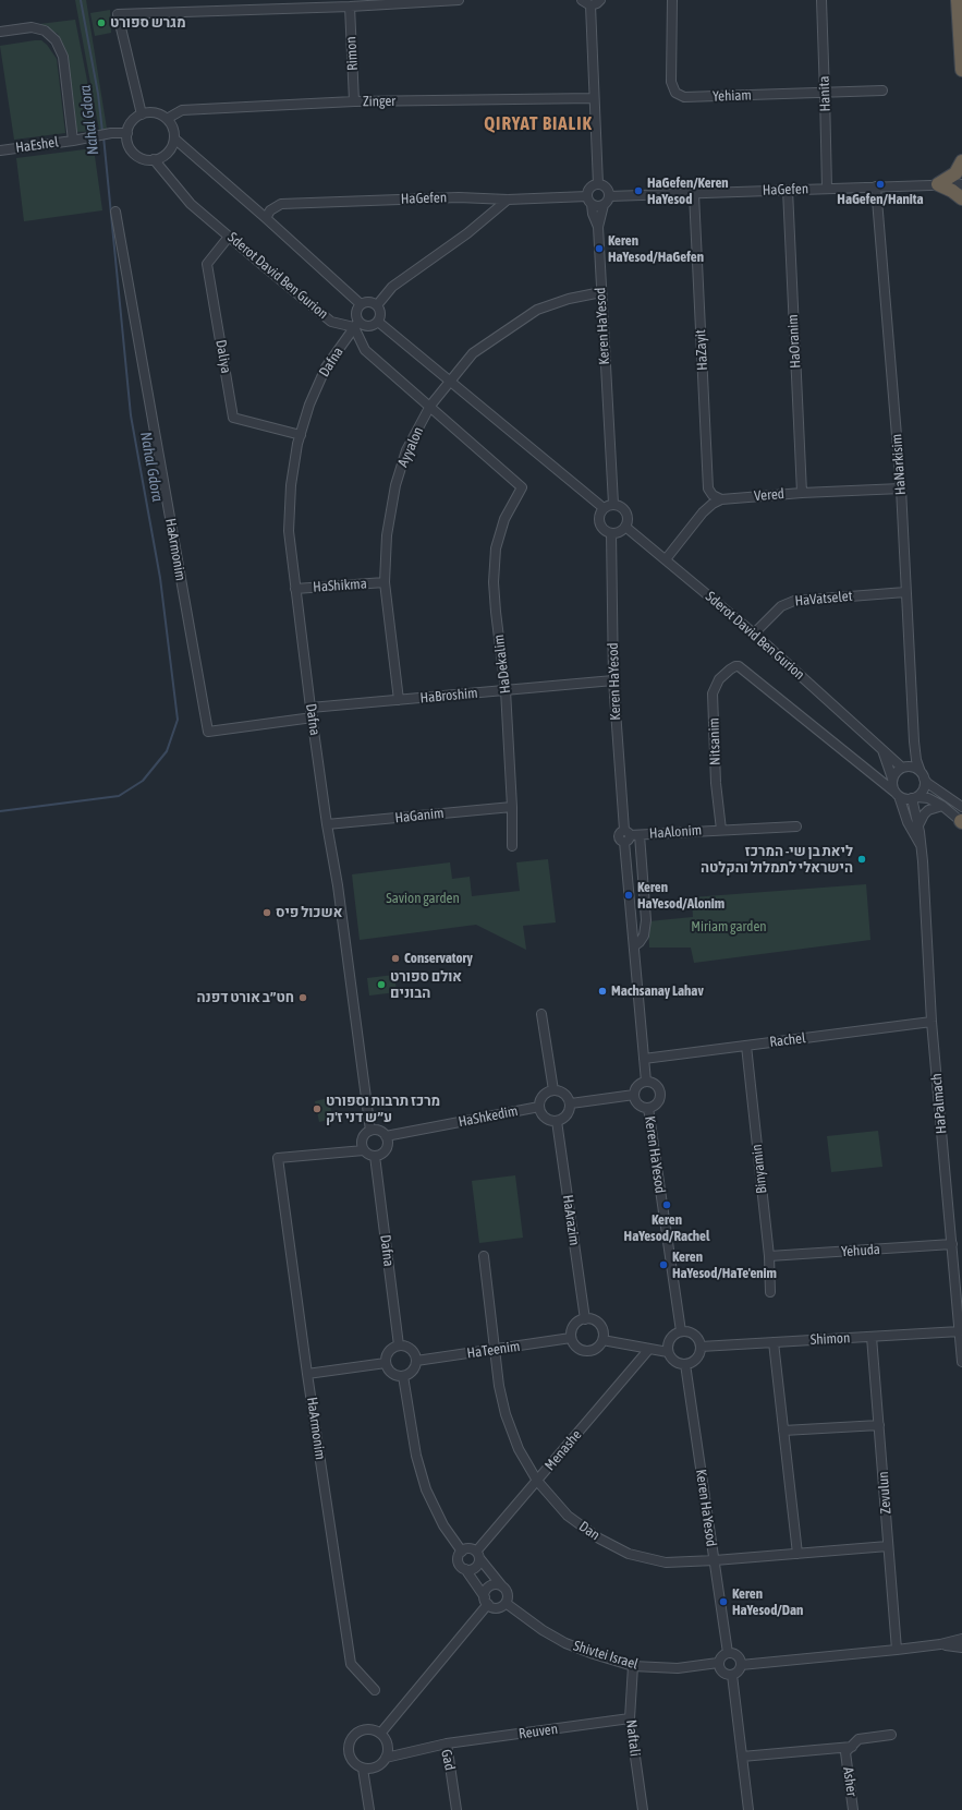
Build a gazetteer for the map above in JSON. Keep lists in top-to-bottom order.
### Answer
{
  "streets": {
    "street": [
      "Rimon",
      "Hanita",
      "Yehiam",
      "Zinger",
      "HaEshel",
      "HaGefen",
      "Sderot David Ben Gurion",
      "Keren HaYesod",
      "HaOranim",
      "HaZayit",
      "Daliya",
      "Dafna",
      "Ayyalon",
      "HaNarkisim",
      "Vered",
      "HaArmonim",
      "HaShikma",
      "HaVatselet",
      "HaDekalim",
      "HaBroshim",
      "Nitsanim",
      "HaGanim",
      "HaAlonim",
      "Rachel",
      "HaPalmach",
      "HaShkedim",
      "Binyamin",
      "HaArazim",
      "Yehuda",
      "Shimon",
      "HaTeenim",
      "Menashe",
      "Zevulun",
      "Dan",
      "Shivtei Israel",
      "Reuven",
      "Naftali",
      "Gad",
      "Asher"
    ]
  },
  "crossings": [
    ["Rimon", "Zinger"],
    ["Hanita", "Yehiam"],
    ["Hanita", "HaGefen"],
    ["Zinger", "HaEshel"],
    ["Zinger", "Sderot David Ben Gurion"],
    ["HaEshel", "Sderot David Ben Gurion"],
    ["HaGefen", "Keren HaYesod"],
    ["HaGefen", "HaOranim"],
    ["HaGefen", "HaZayit"],
    ["HaGefen", "HaNarkisim"],
    ["Sderot David Ben Gurion", "Keren HaYesod"],
    ["Sderot David Ben Gurion", "Daliya"],
    ["Sderot David Ben Gurion", "Dafna"],
    ["Sderot David Ben Gurion", "HaNarkisim"],
    ["Sderot David Ben Gurion", "HaVatselet"],
    ["Sderot David Ben Gurion", "Nitsanim"],
    ["Sderot David Ben Gurion", "HaPalmach"],
    ["Keren HaYesod", "Ayyalon"],
    ["Keren HaYesod", "HaBroshim"],
    ["Keren HaYesod", "HaAlonim"],
    ["Keren HaYesod", "Rachel"],
    ["Keren HaYesod", "Shimon"],
    ["Keren HaYesod", "Dan"],
    ["Keren HaYesod", "Shivtei Israel"],
    ["HaOranim", "Vered"],
    ["HaZayit", "Vered"],
    ["Daliya", "Dafna"],
    ["Dafna", "HaArmonim"],
    ["Dafna", "HaShikma"],
    ["Dafna", "HaBroshim"],
    ["Dafna", "HaGanim"],
    ["Dafna", "HaShkedim"],
    ["Dafna", "HaTeenim"],
    ["Ayyalon", "HaShikma"],
    ["Ayyalon", "HaDekalim"],
    ["Ayyalon", "HaBroshim"],
    ["HaNarkisim", "Vered"],
    ["HaNarkisim", "HaVatselet"],
    ["HaNarkisim", "Nitsanim"],
    ["HaNarkisim", "HaPalmach"],
    ["HaArmonim", "HaShkedim"],
    ["HaDekalim", "HaBroshim"],
    ["HaDekalim", "HaGanim"],
    ["Nitsanim", "HaAlonim"],
    ["Nitsanim", "HaPalmach"],
    ["Rachel", "HaPalmach"],
    ["Rachel", "Binyamin"],
    ["HaPalmach", "Yehuda"],
    ["HaPalmach", "Shimon"],
    ["HaShkedim", "HaArazim"],
    ["Binyamin", "Yehuda"],
    ["HaArazim", "HaTeenim"],
    ["Shimon", "Zevulun"],
    ["HaTeenim", "Dan"],
    ["Menashe", "Dan"],
    ["Zevulun", "Dan"],
    ["Shivtei Israel", "Naftali"],
    ["Reuven", "Naftali"],
    ["Reuven", "Gad"]
  ],
  "districts": ["QIRYAT BIALIK"],
  "water": ["Nahal Gdora"],
  "parks": ["Savion garden", "Miriam garden"],
  "places": [
    "מגרש ספורט",
    "HaGefen/Hanita",
    "HaGefen/Keren HaYesod",
    "Keren HaYesod/HaGefen",
    "ליאת בן שי- המרכז הישראלי לתמלול והקלטה",
    "Keren HaYesod/Alonim",
    "אשכול פיס",
    "Conservatory",
    "אולם ספורט הבונים",
    "Machsanay Lahav",
    "חט״ב אורט דפנה",
    "מרכז תרבות וספורט ע״ש דני ז'ק",
    "Keren HaYesod/Rachel",
    "Keren HaYesod/HaTe'enim",
    "Keren HaYesod/Dan"
  ]
}
